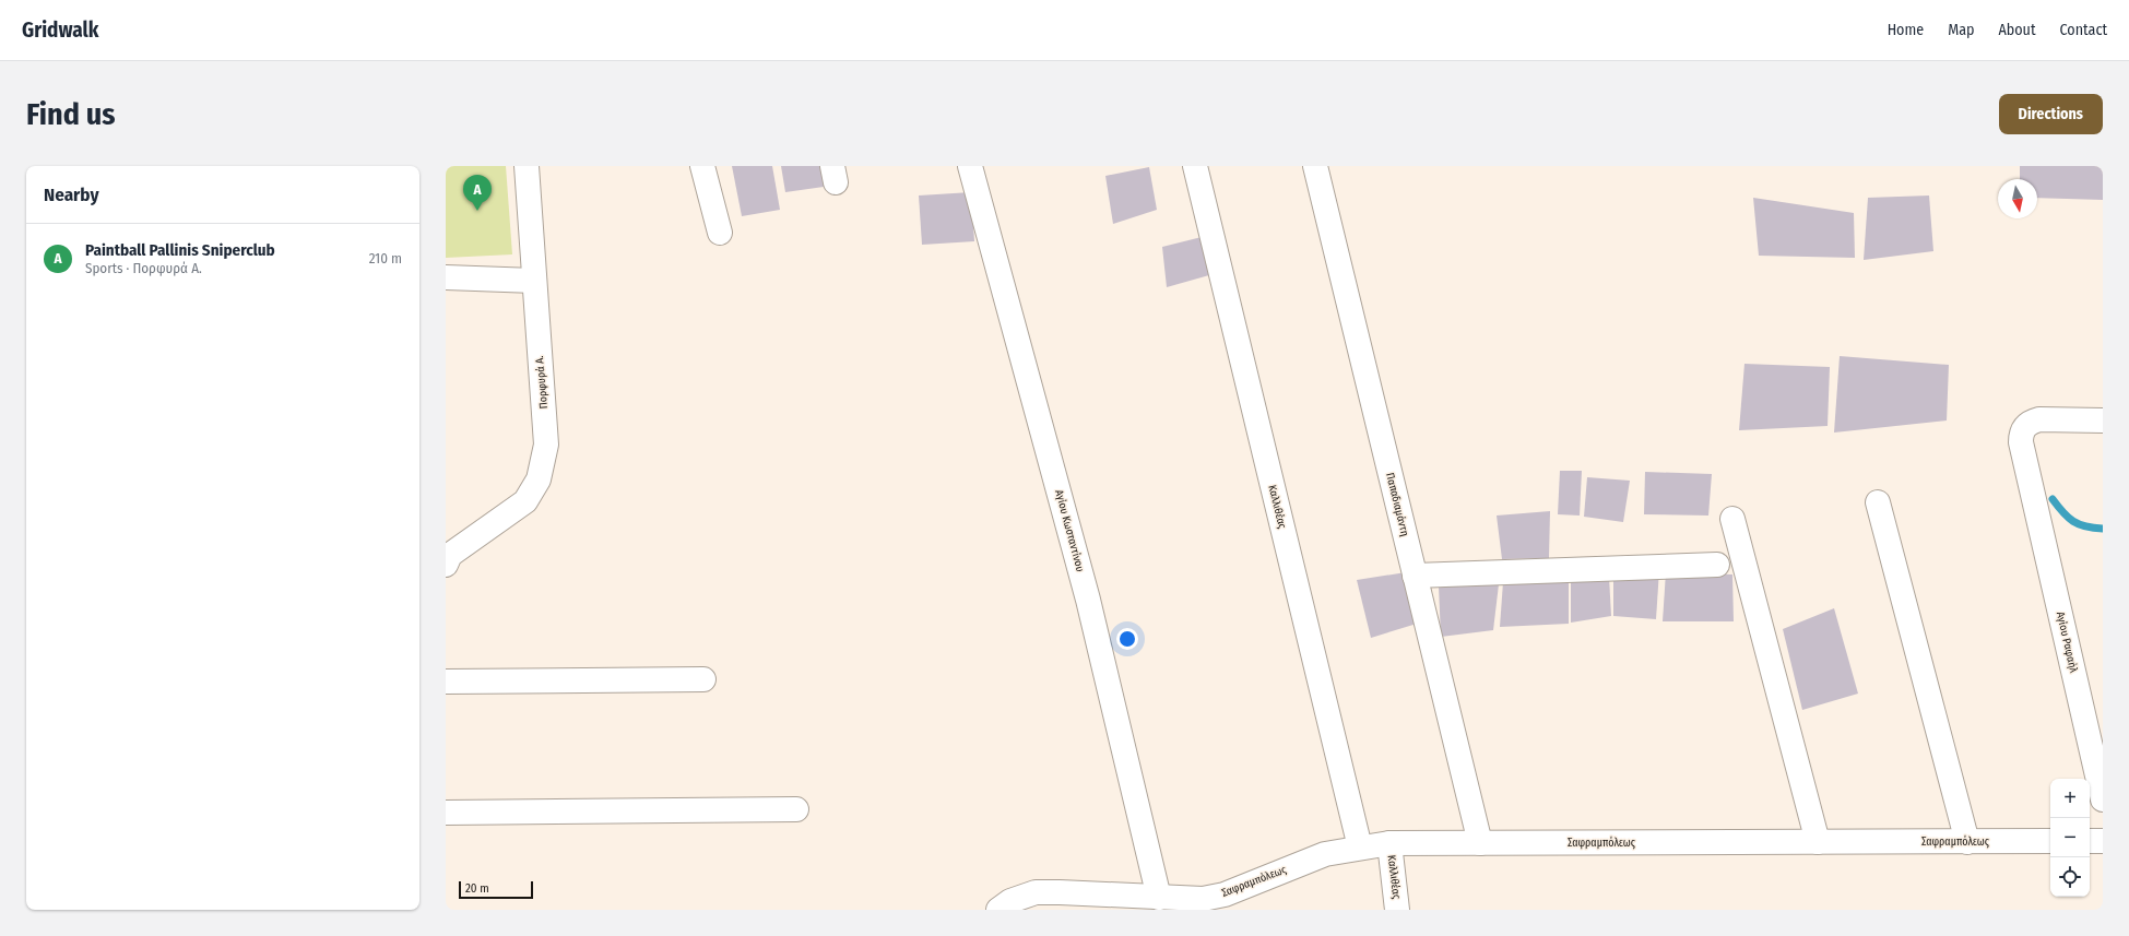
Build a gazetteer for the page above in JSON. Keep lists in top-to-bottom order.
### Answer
{
  "streets": {
    "street": [
      "Πορφυρά Α.",
      "Παπαδιαμάντη",
      "Καλλιθέας",
      "Αγίου Κωσταντίνου",
      "Αγίου Ραφαήλ",
      "Σαφραμπόλεως"
    ]
  },
  "crossings": [
    ["Παπαδιαμάντη", "Σαφραμπόλεως"],
    ["Καλλιθέας", "Σαφραμπόλεως"],
    ["Αγίου Κωσταντίνου", "Σαφραμπόλεως"]
  ],
  "scale_bar": "20 m",
  "north": "bottom",
  "page": {
    "header": "Gridwalk",
    "nav": [
      "Home",
      "Map",
      "About",
      "Contact"
    ],
    "buttons": "Directions",
    "title": "Find us",
    "heading": "Nearby",
    "pins": "A",
    "list": [
      {
        "mark": "A",
        "name": "Paintball Pallinis Sniperclub",
        "note": "Sports · Πορφυρά Α.",
        "value": "210 m"
      }
    ],
    "map_buttons": ["+", "−"],
    "scale": "20 m"
  }
}
